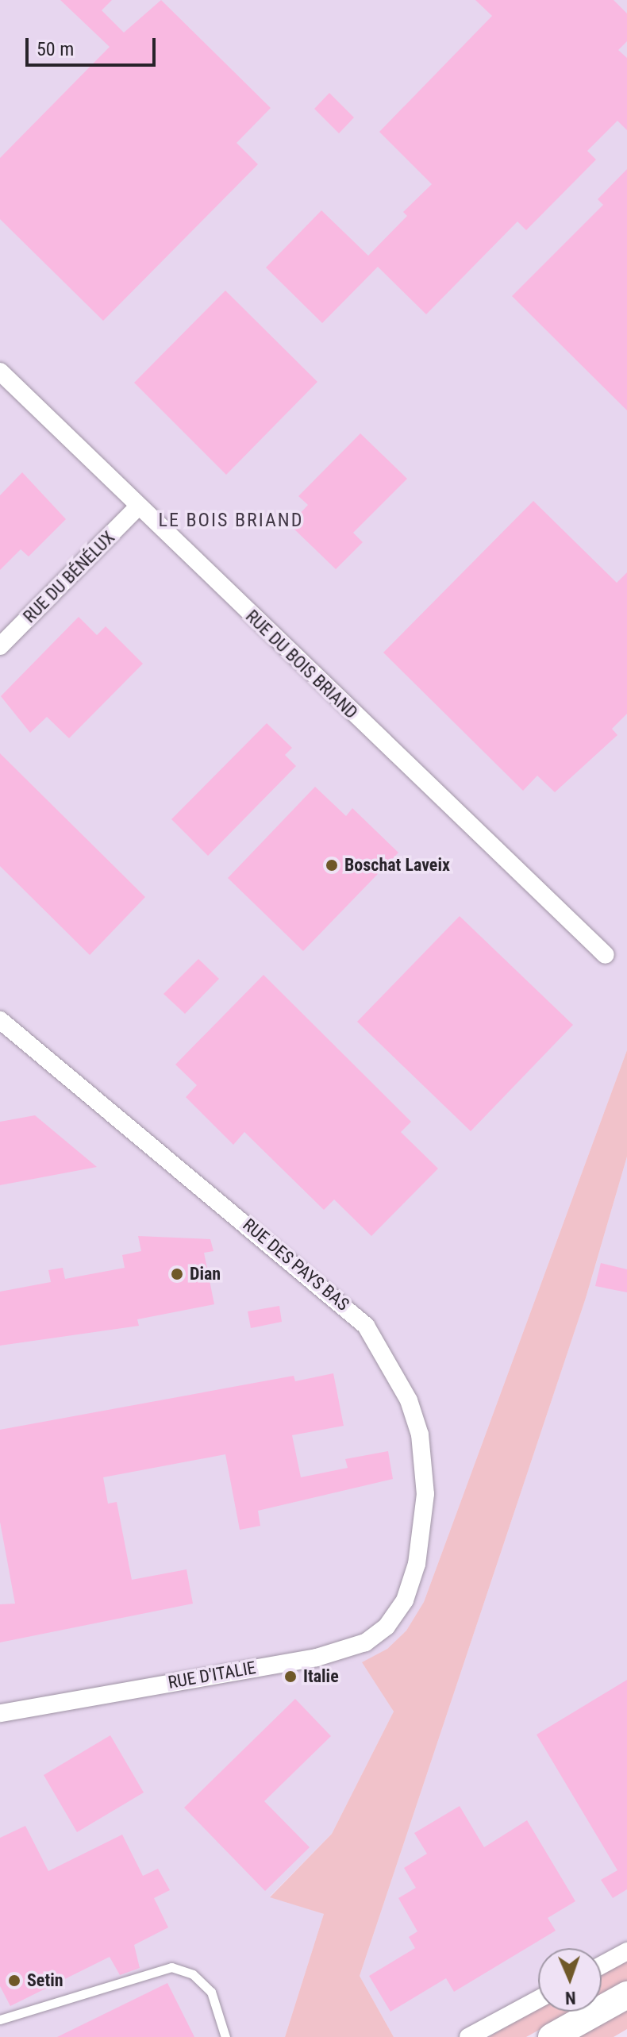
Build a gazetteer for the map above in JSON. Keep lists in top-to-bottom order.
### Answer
{
  "streets": {
    "street": [
      "RUE DU BÉNÉLUX",
      "RUE DU BOIS BRIAND",
      "RUE DES PAYS BAS",
      "RUE D'ITALIE"
    ]
  },
  "crossings": [
    ["RUE DU BÉNÉLUX", "RUE DU BOIS BRIAND"],
    ["RUE DES PAYS BAS", "RUE D'ITALIE"]
  ],
  "districts": ["LE BOIS BRIAND"],
  "places": [
    "Boschat Laveix",
    "Dian",
    "Italie",
    "Setin"
  ],
  "scale_bar": "50 m",
  "north": "bottom"
}
